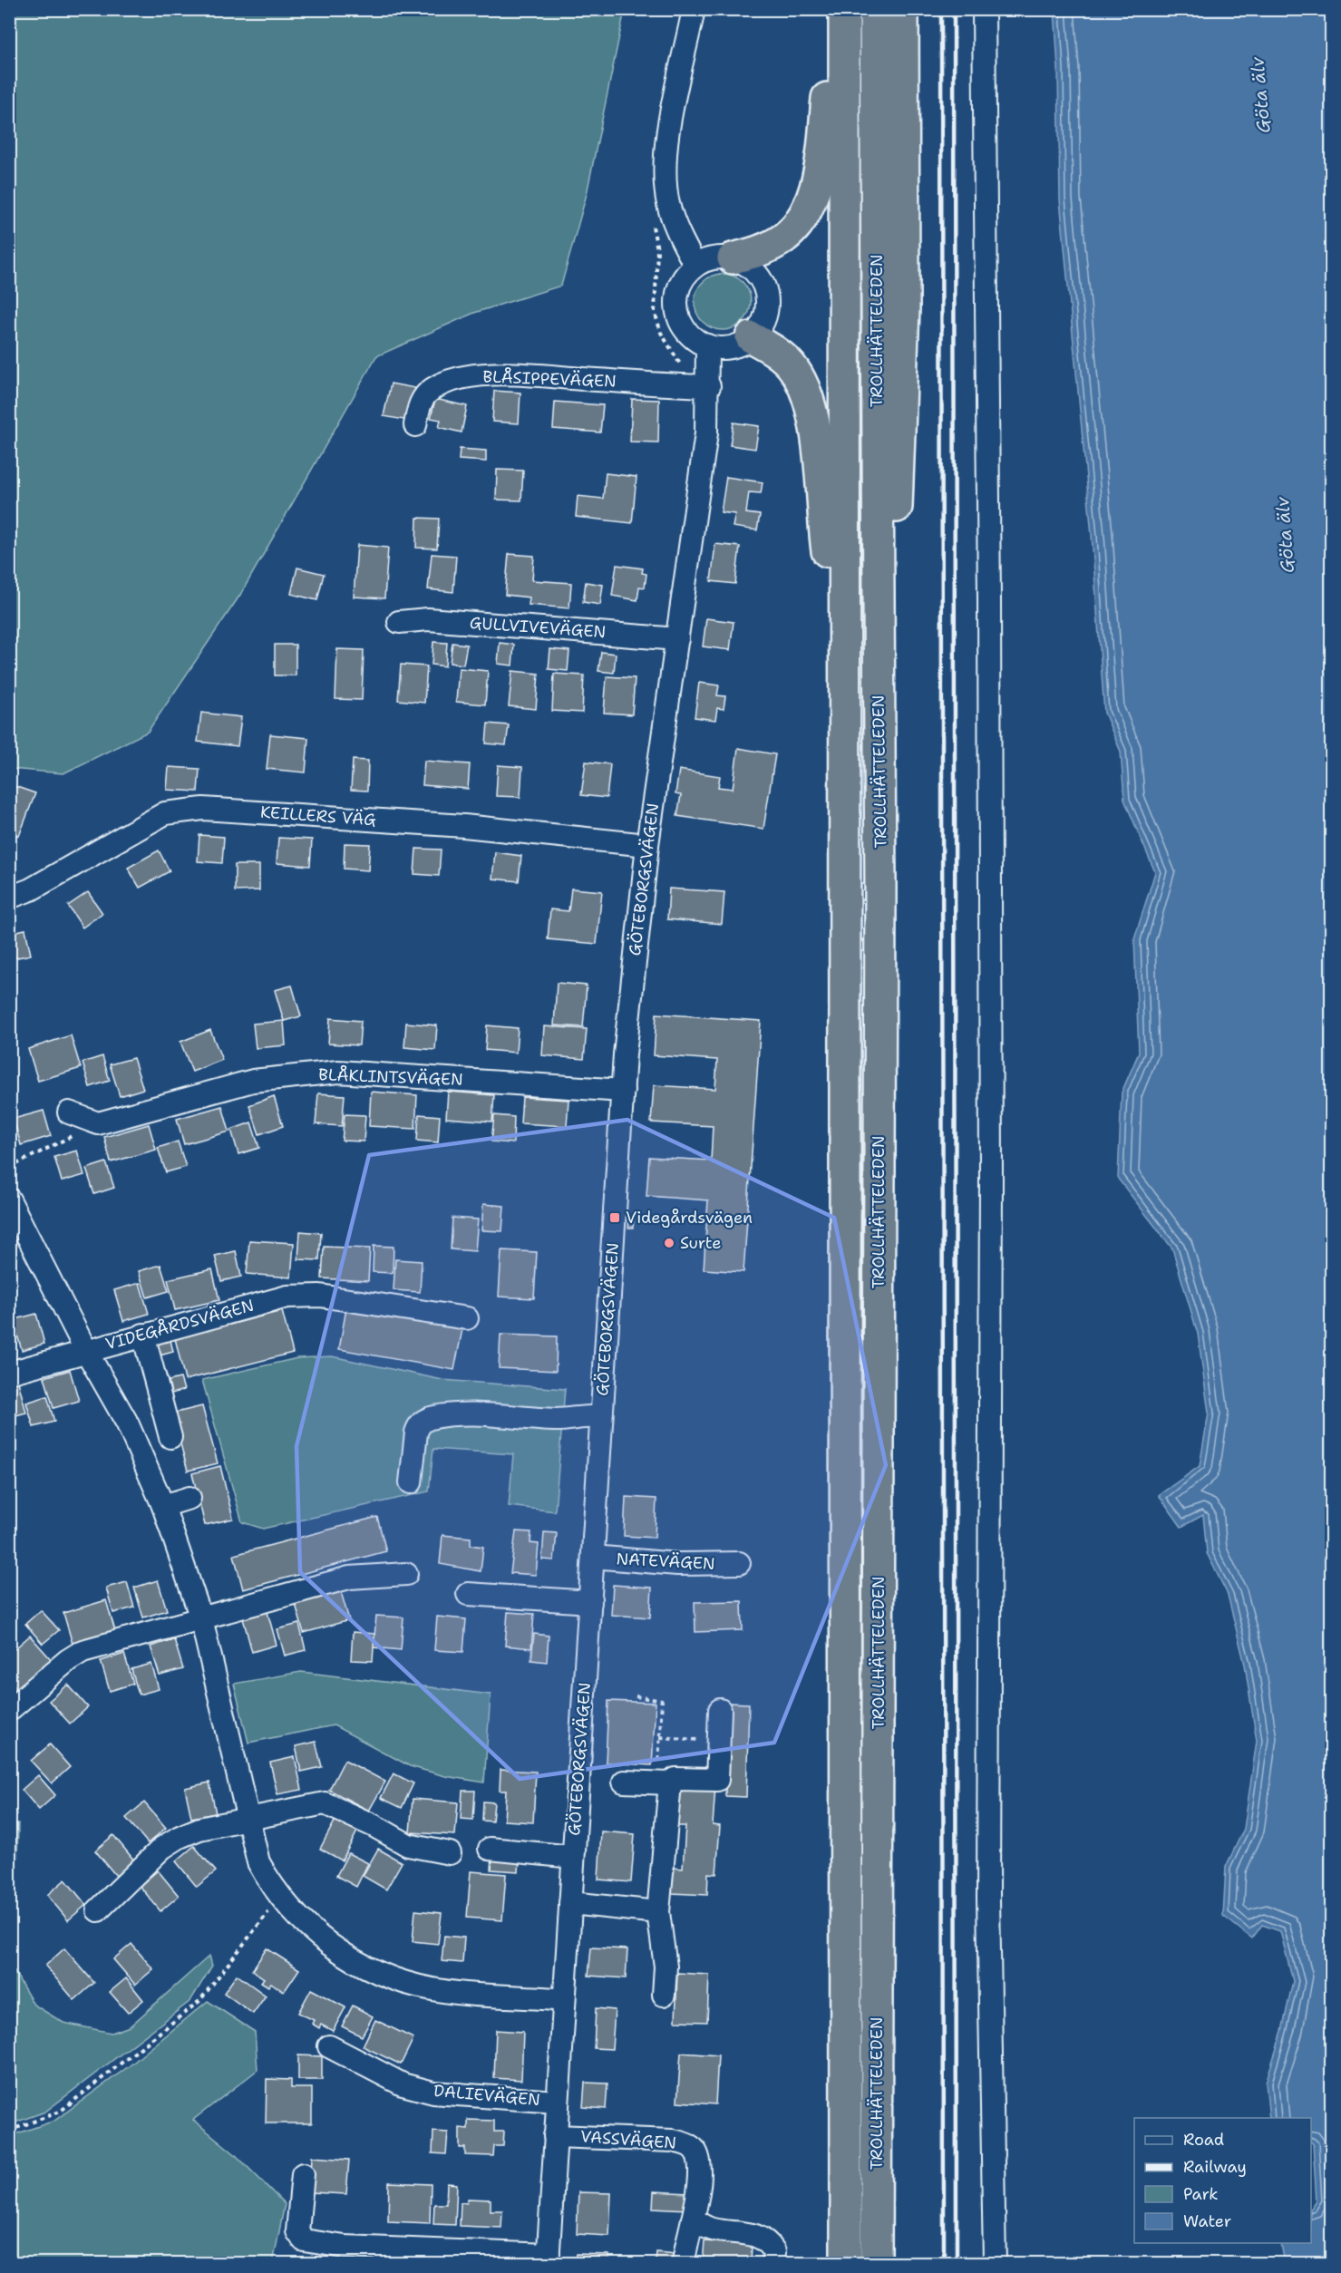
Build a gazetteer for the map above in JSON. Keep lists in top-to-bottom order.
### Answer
{
  "streets": {
    "highway": ["TROLLHÄTTELEDEN"],
    "street": [
      "BLÅSIPPEVÄGEN",
      "GULLVIVEVÄGEN",
      "KEILLERS VÄG",
      "GÖTEBORGSVÄGEN",
      "BLÅKLINTSVÄGEN",
      "VIDEGÅRDSVÄGEN",
      "NATEVÄGEN",
      "DALIEVÄGEN",
      "VASSVÄGEN"
    ]
  },
  "crossings": [
    ["BLÅSIPPEVÄGEN", "GÖTEBORGSVÄGEN"],
    ["GULLVIVEVÄGEN", "GÖTEBORGSVÄGEN"],
    ["KEILLERS VÄG", "GÖTEBORGSVÄGEN"],
    ["GÖTEBORGSVÄGEN", "BLÅKLINTSVÄGEN"],
    ["GÖTEBORGSVÄGEN", "VIDEGÅRDSVÄGEN"],
    ["GÖTEBORGSVÄGEN", "NATEVÄGEN"],
    ["GÖTEBORGSVÄGEN", "DALIEVÄGEN"],
    ["GÖTEBORGSVÄGEN", "VASSVÄGEN"]
  ],
  "water": ["Göta älv"],
  "places": {
    "transit": ["Videgårdsvägen"],
    "other": ["Surte"]
  },
  "legend": [
    "Road",
    "Railway",
    "Park",
    "Water"
  ]
}
